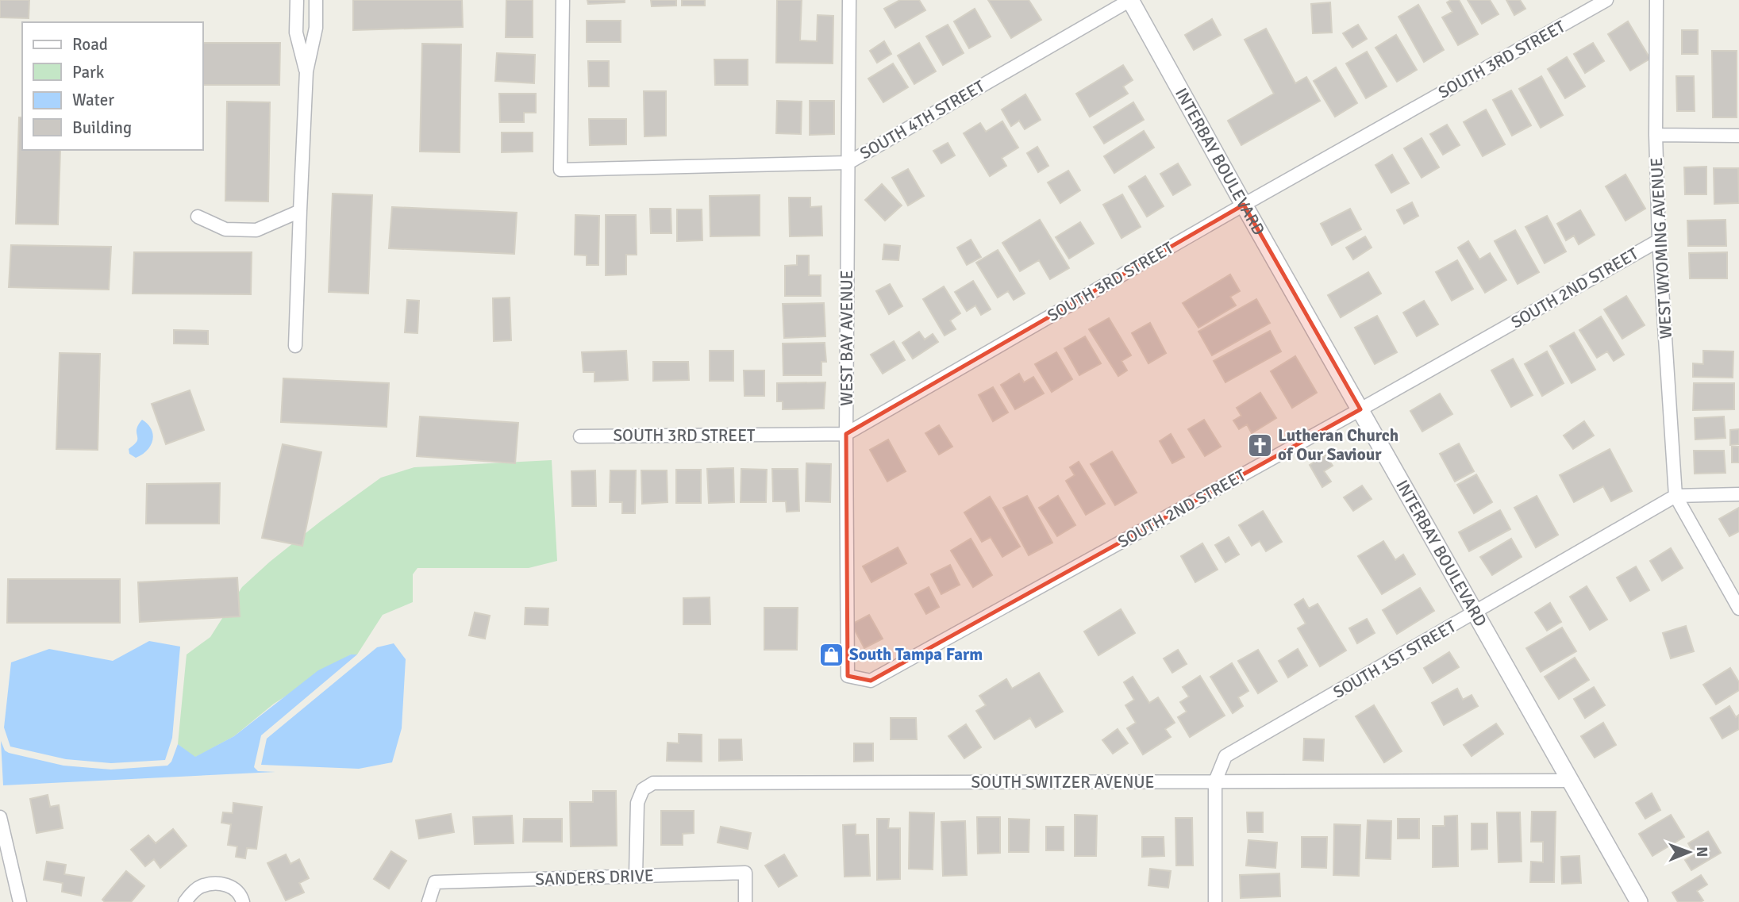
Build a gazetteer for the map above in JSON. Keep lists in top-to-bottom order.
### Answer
{
  "streets": {
    "street": [
      "SOUTH 3RD STREET",
      "SOUTH 4TH STREET",
      "INTERBAY BOULEVARD",
      "WEST WYOMING AVENUE",
      "SOUTH 2ND STREET",
      "WEST BAY AVENUE",
      "SOUTH 1ST STREET",
      "SOUTH SWITZER AVENUE",
      "SANDERS DRIVE"
    ]
  },
  "crossings": [
    ["SOUTH 3RD STREET", "INTERBAY BOULEVARD"],
    ["SOUTH 3RD STREET", "WEST BAY AVENUE"],
    ["SOUTH 4TH STREET", "INTERBAY BOULEVARD"],
    ["SOUTH 4TH STREET", "WEST BAY AVENUE"],
    ["INTERBAY BOULEVARD", "SOUTH 2ND STREET"],
    ["INTERBAY BOULEVARD", "SOUTH 1ST STREET"],
    ["INTERBAY BOULEVARD", "SOUTH SWITZER AVENUE"],
    ["WEST WYOMING AVENUE", "SOUTH 2ND STREET"],
    ["WEST WYOMING AVENUE", "SOUTH 1ST STREET"],
    ["SOUTH 2ND STREET", "WEST BAY AVENUE"],
    ["SOUTH 1ST STREET", "SOUTH SWITZER AVENUE"],
    ["SOUTH SWITZER AVENUE", "SANDERS DRIVE"]
  ],
  "places": {
    "church": ["Lutheran Church of Our Saviour"],
    "shop": ["South Tampa Farm"]
  },
  "legend": [
    "Road",
    "Park",
    "Water",
    "Building"
  ],
  "north": "right"
}
